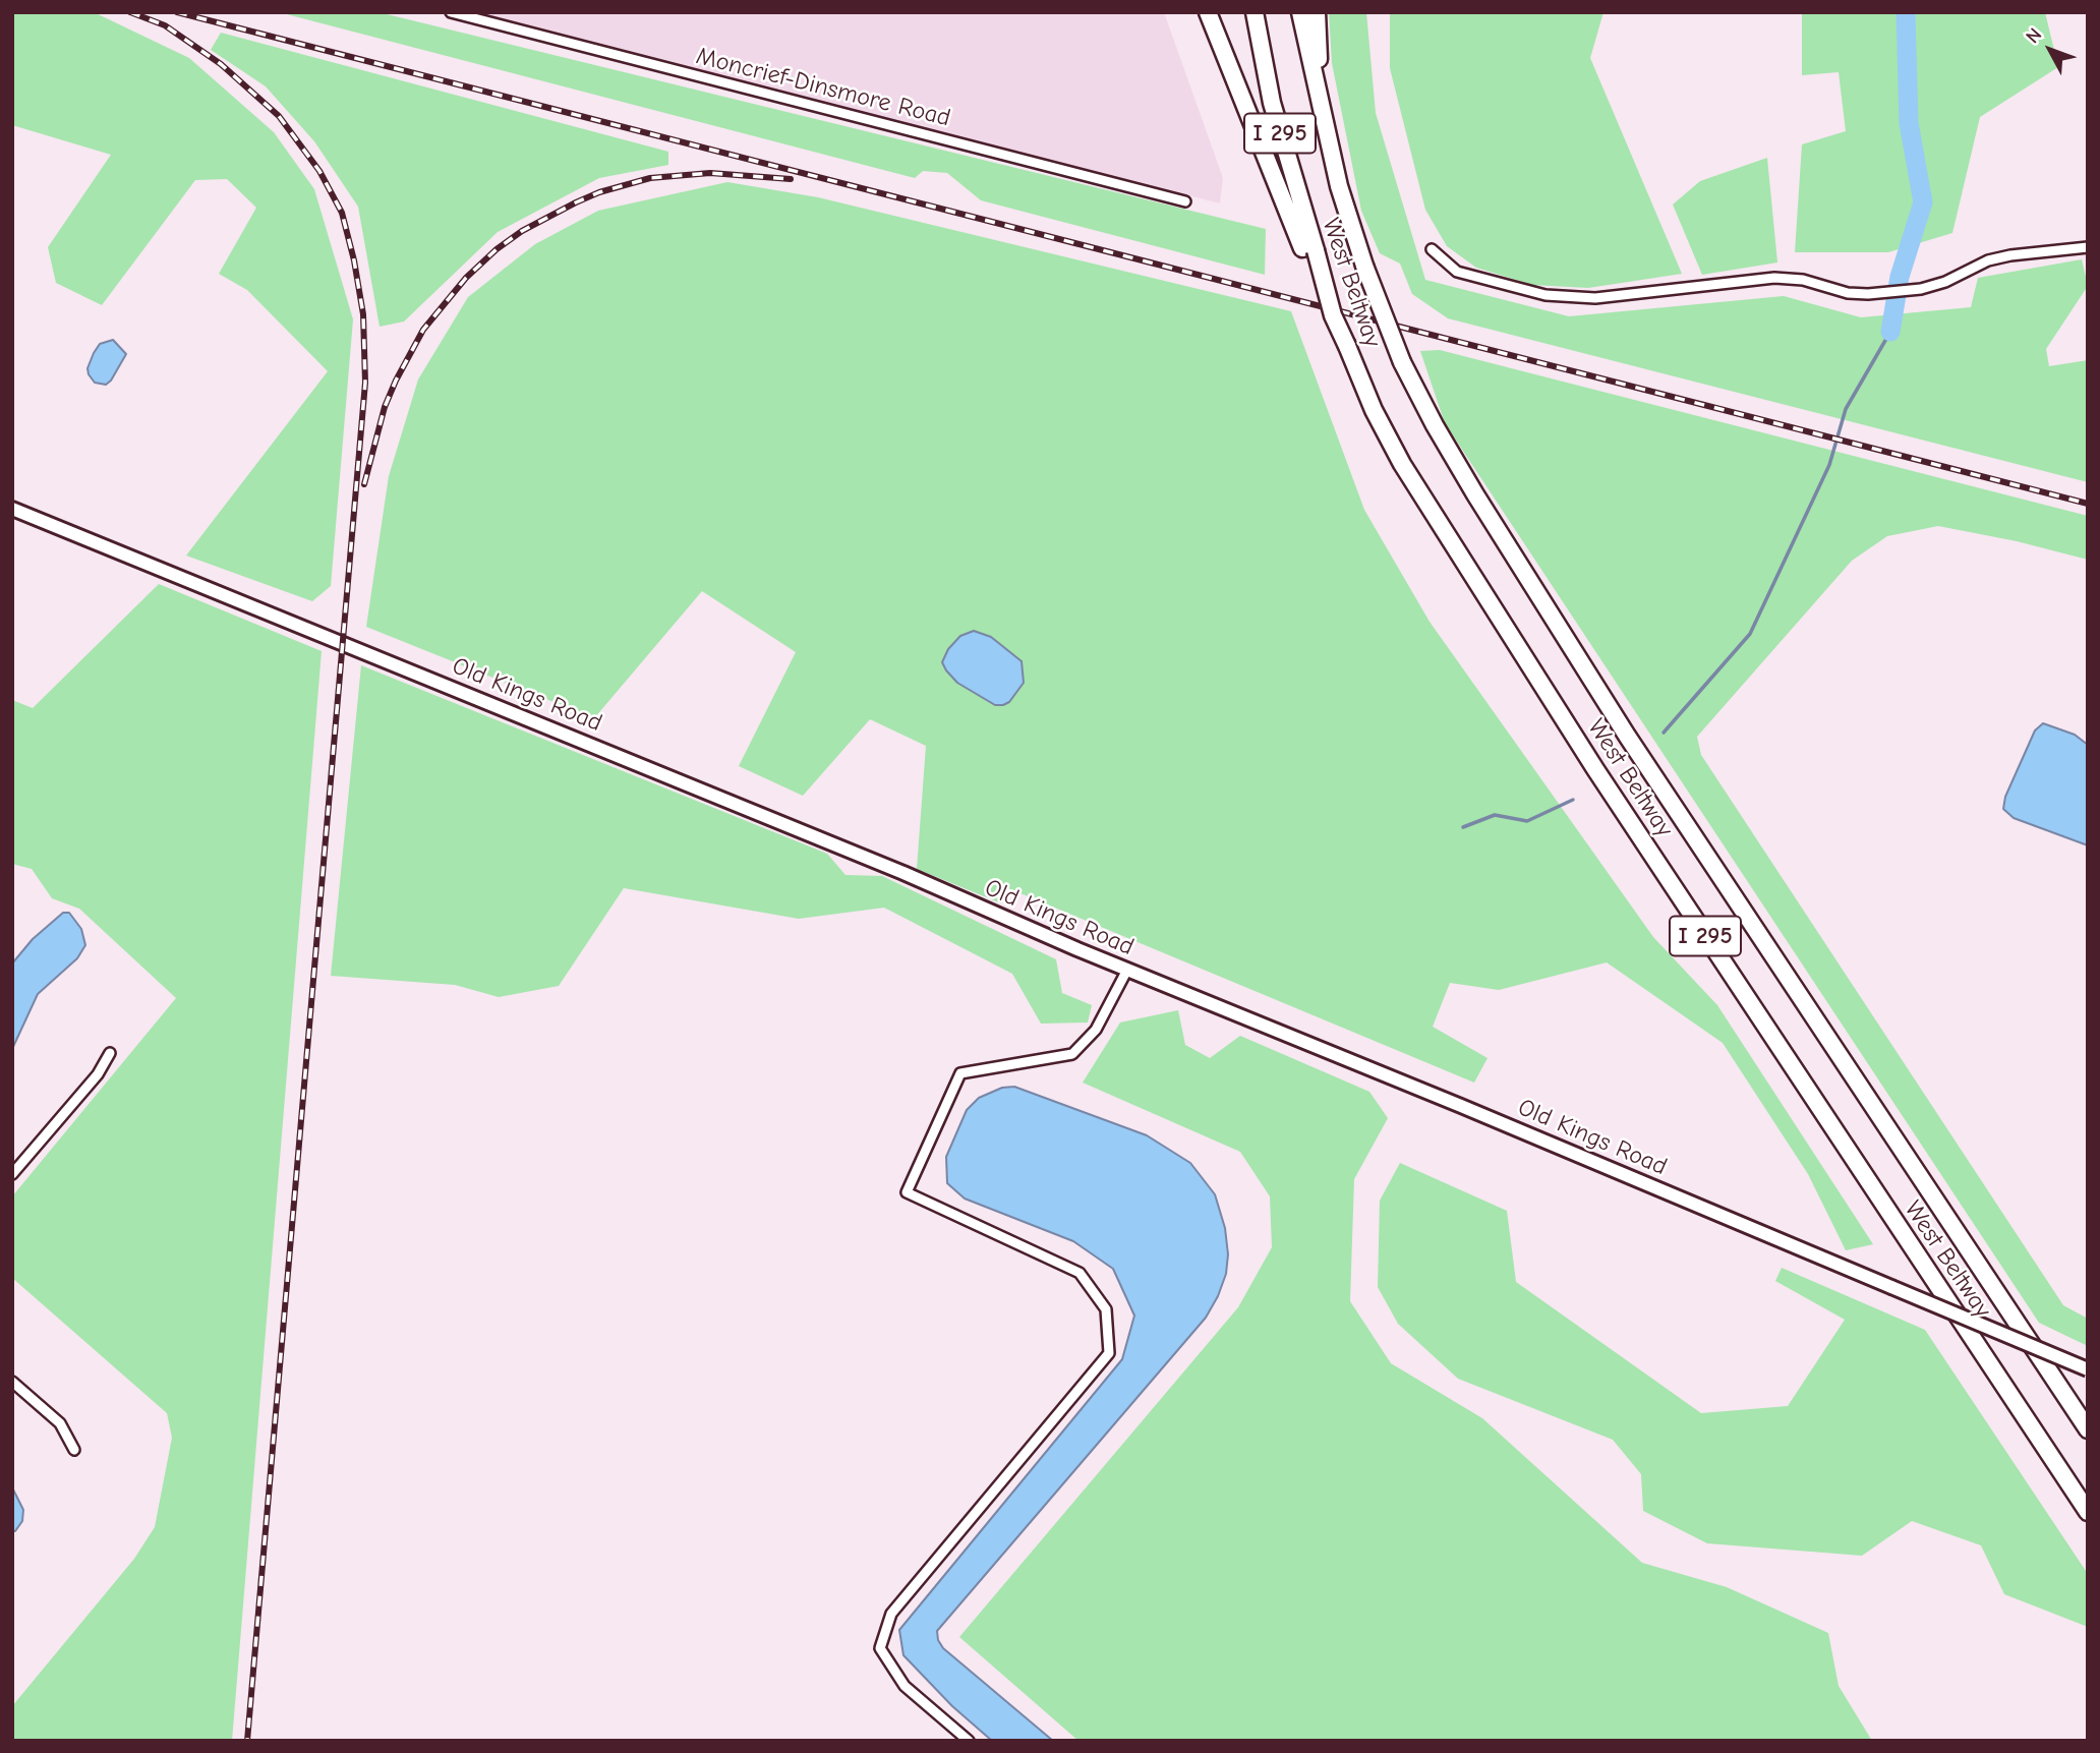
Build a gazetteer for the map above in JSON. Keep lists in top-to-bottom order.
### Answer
{
  "streets": {
    "highway": ["I 295", "West Beltway"],
    "street": ["Moncrief-Dinsmore Road", "Old Kings Road"]
  },
  "north": "top left"
}
